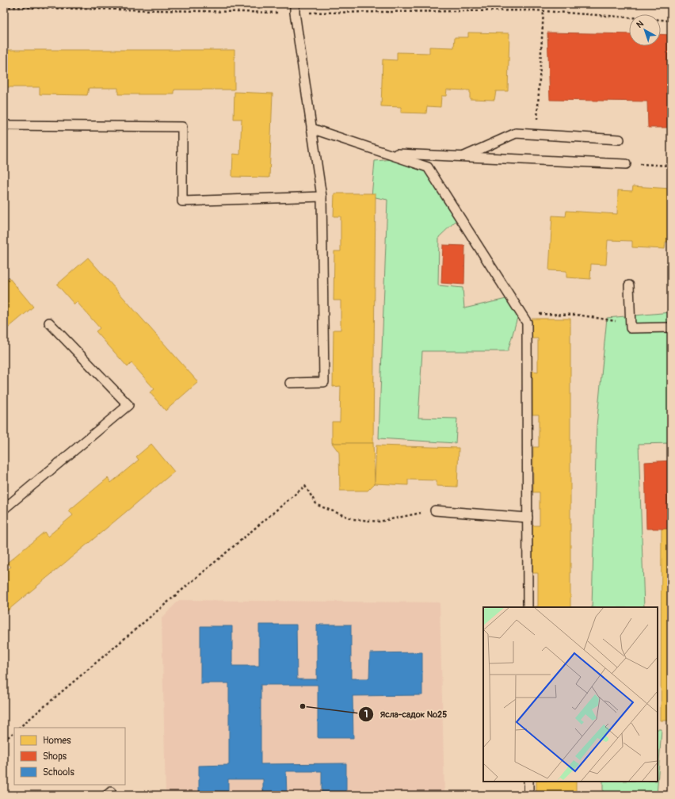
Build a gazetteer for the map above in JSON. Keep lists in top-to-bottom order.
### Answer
{
  "places": ["Ясла-садок №25"],
  "legend": ["Homes", "Shops", "Schools"],
  "north": "top left"
}
